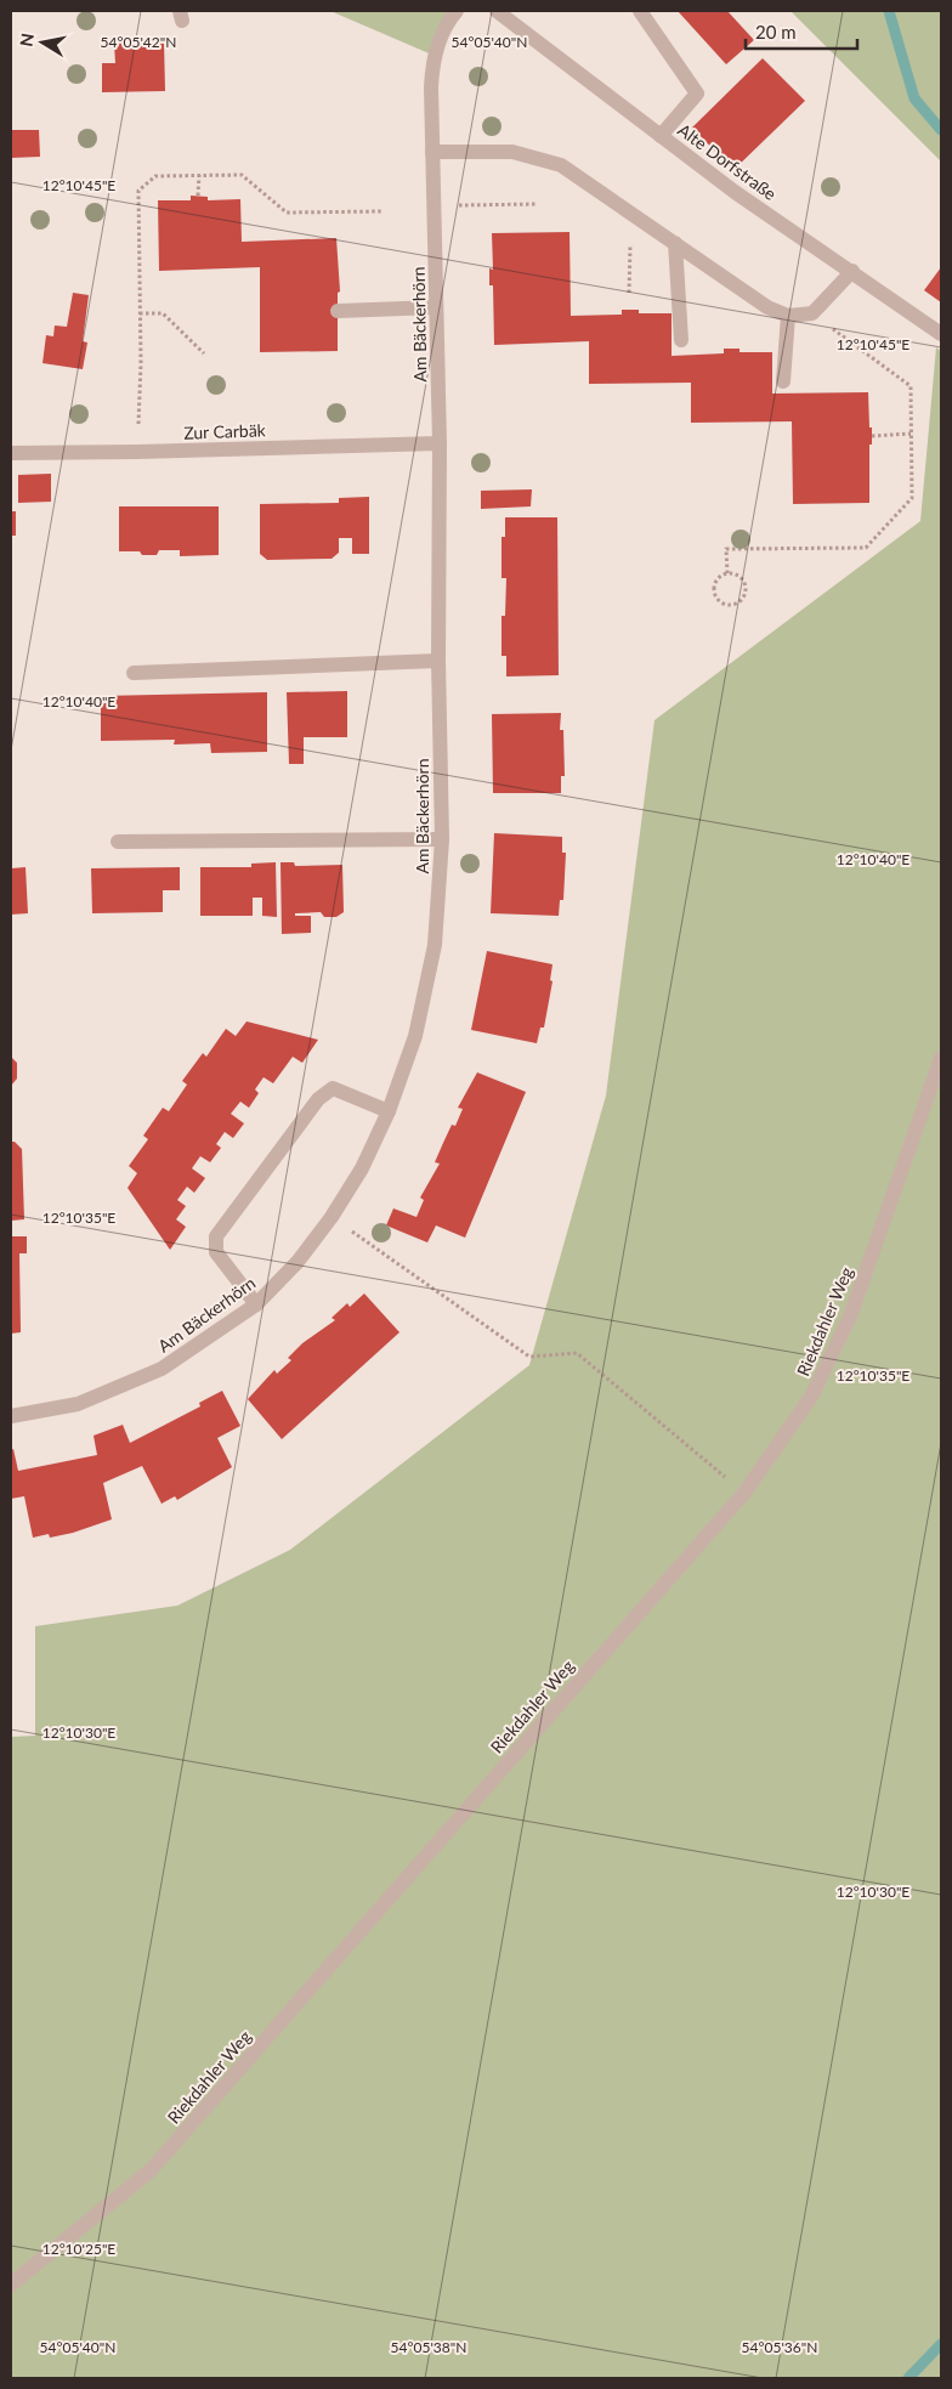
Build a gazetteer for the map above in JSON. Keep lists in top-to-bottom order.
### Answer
{
  "streets": {
    "street": [
      "Alte Dorfstraße",
      "Am Bäckerhörn",
      "Zur Carbäk",
      "Riekdahler Weg"
    ]
  },
  "crossings": [
    ["Am Bäckerhörn", "Zur Carbäk"]
  ],
  "scale_bar": "20 m",
  "north": "left",
  "coordinates": [
    "54°05'42\"N",
    "54°05'40\"N",
    "12°10'45\"E",
    "12°10'40\"E",
    "12°10'35\"E",
    "12°10'30\"E",
    "12°10'25\"E",
    "54°05'38\"N",
    "54°05'36\"N"
  ]
}
